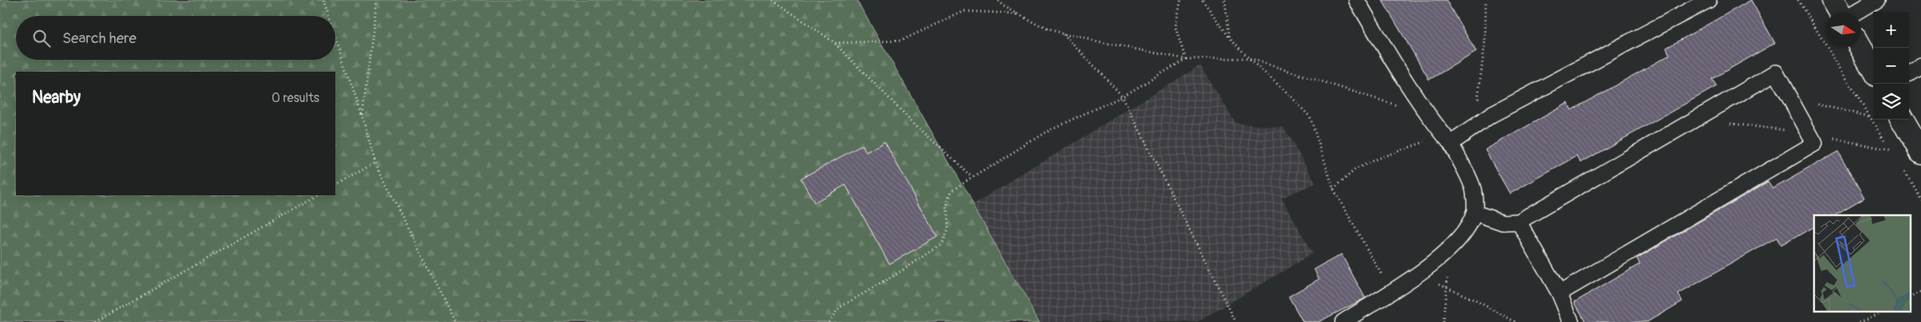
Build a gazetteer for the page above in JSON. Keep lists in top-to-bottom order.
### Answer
{
  "north": "right",
  "page": {
    "map_buttons": ["+", "−"],
    "search": "Search here",
    "heading": ["Nearby", "0 results"]
  }
}
